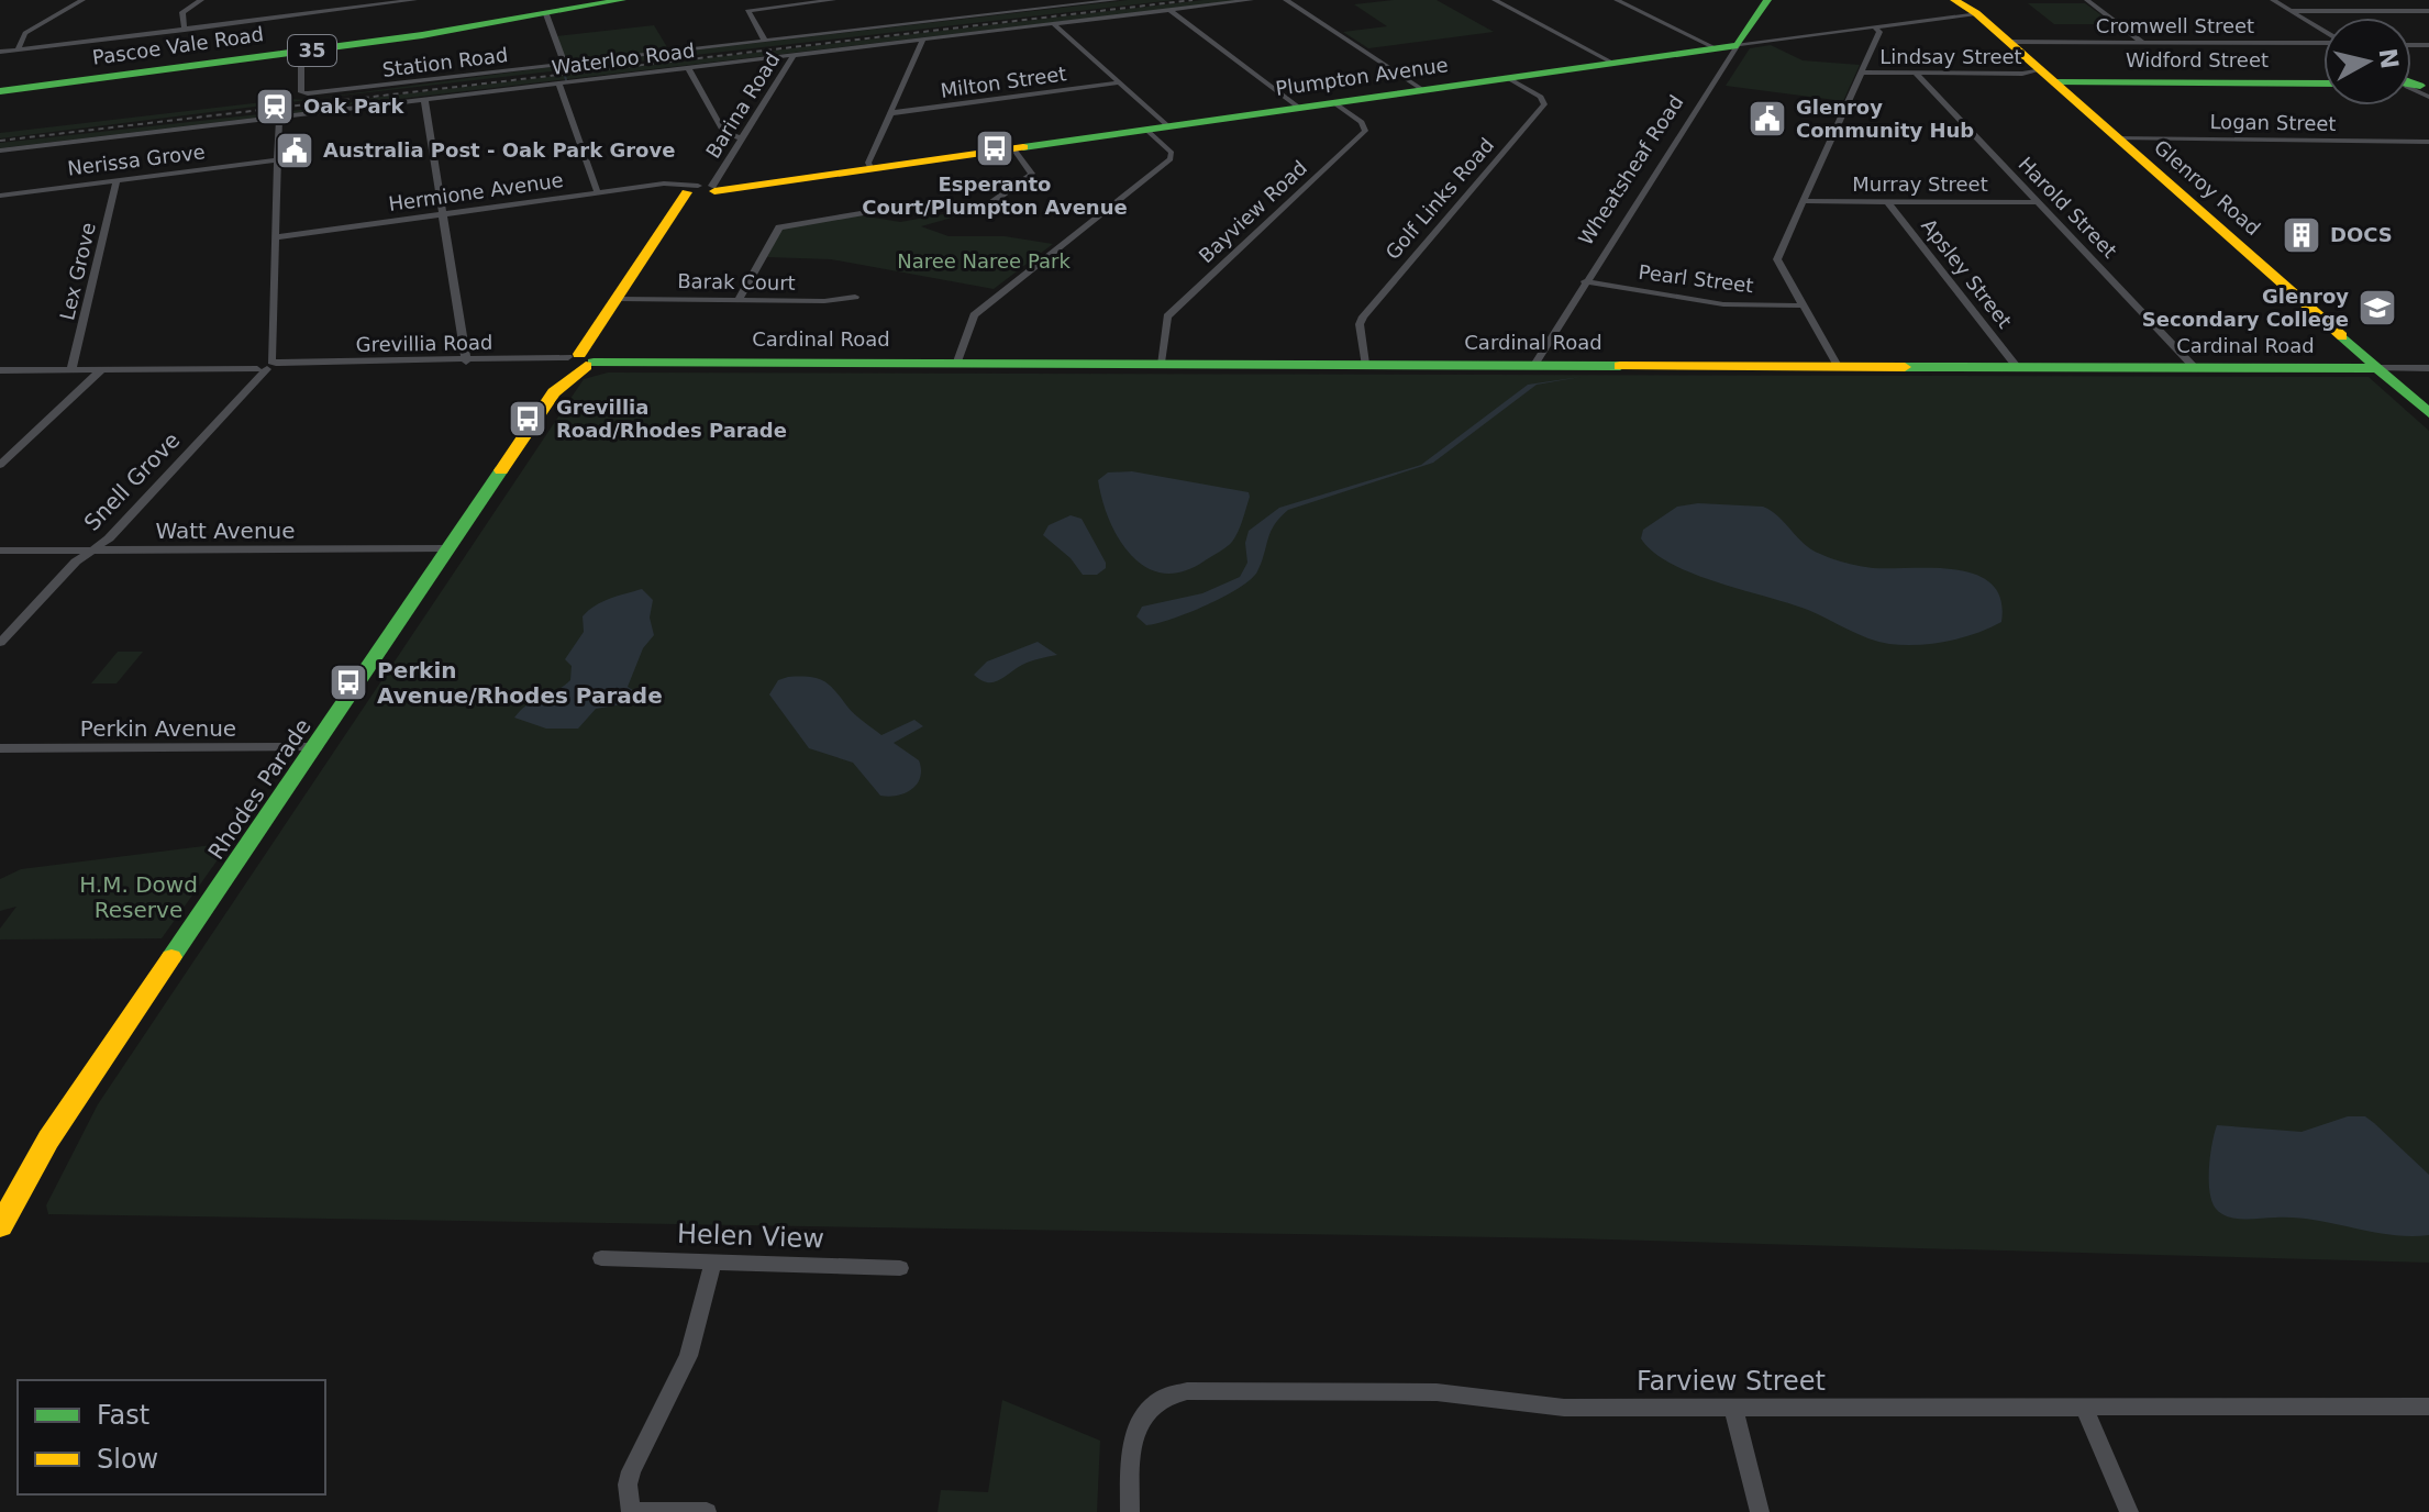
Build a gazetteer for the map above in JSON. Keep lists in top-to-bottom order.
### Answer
{
  "streets": {
    "main road": [
      "Pascoe Vale Road",
      "35",
      "Widford Street",
      "Plumpton Avenue",
      "Wheatsheaf Road",
      "Glenroy Road",
      "Cardinal Road",
      "Rhodes Parade"
    ],
    "street": [
      "Cromwell Street",
      "Lindsay Street",
      "Waterloo Road",
      "Station Road",
      "Milton Street",
      "Barina Road",
      "Logan Street",
      "Nerissa Grove",
      "Murray Street",
      "Hermione Avenue",
      "Golf Links Road",
      "Harold Street",
      "Bayview Road",
      "Lex Grove",
      "Apsley Street",
      "Pearl Street",
      "Barak Court",
      "Grevillia Road",
      "Snell Grove",
      "Watt Avenue",
      "Perkin Avenue",
      "Helen View",
      "Farview Street"
    ]
  },
  "crossings": [
    ["Cromwell Street", "Glenroy Road"],
    ["Pascoe Vale Road", "Station Road"],
    ["Lindsay Street", "Widford Street"],
    ["Lindsay Street", "Glenroy Road"],
    ["Lindsay Street", "Harold Street"],
    ["Waterloo Road", "Barina Road"],
    ["Widford Street", "Glenroy Road"],
    ["Plumpton Avenue", "Barina Road"],
    ["Plumpton Avenue", "Wheatsheaf Road"],
    ["Plumpton Avenue", "Glenroy Road"],
    ["Plumpton Avenue", "Hermione Avenue"],
    ["Plumpton Avenue", "Golf Links Road"],
    ["Plumpton Avenue", "Bayview Road"],
    ["Plumpton Avenue", "Rhodes Parade"],
    ["Barina Road", "Hermione Avenue"],
    ["Barina Road", "Rhodes Parade"],
    ["Logan Street", "Glenroy Road"],
    ["Nerissa Grove", "Lex Grove"],
    ["Wheatsheaf Road", "Pearl Street"],
    ["Wheatsheaf Road", "Cardinal Road"],
    ["Murray Street", "Harold Street"],
    ["Murray Street", "Apsley Street"],
    ["Glenroy Road", "Cardinal Road"],
    ["Hermione Avenue", "Rhodes Parade"],
    ["Golf Links Road", "Cardinal Road"],
    ["Harold Street", "Cardinal Road"],
    ["Bayview Road", "Cardinal Road"],
    ["Lex Grove", "Grevillia Road"],
    ["Apsley Street", "Cardinal Road"],
    ["Barak Court", "Rhodes Parade"],
    ["Cardinal Road", "Grevillia Road"],
    ["Cardinal Road", "Rhodes Parade"],
    ["Grevillia Road", "Snell Grove"],
    ["Grevillia Road", "Rhodes Parade"],
    ["Snell Grove", "Watt Avenue"],
    ["Watt Avenue", "Rhodes Parade"],
    ["Perkin Avenue", "Rhodes Parade"]
  ],
  "parks": ["Naree Naree Park", "H.M. Dowd Reserve"],
  "places": {
    "station": ["Oak Park"],
    "public building": ["Glenroy Community Hub", "Australia Post - Oak Park Grove"],
    "bus stop": ["Esperanto Court/Plumpton Avenue", "Grevillia Road/Rhodes Parade", "Perkin Avenue/Rhodes Parade"],
    "building": ["DOCS"],
    "school or university": ["Glenroy Secondary College"]
  },
  "legend": ["Fast", "Slow"],
  "north": "right"
}
